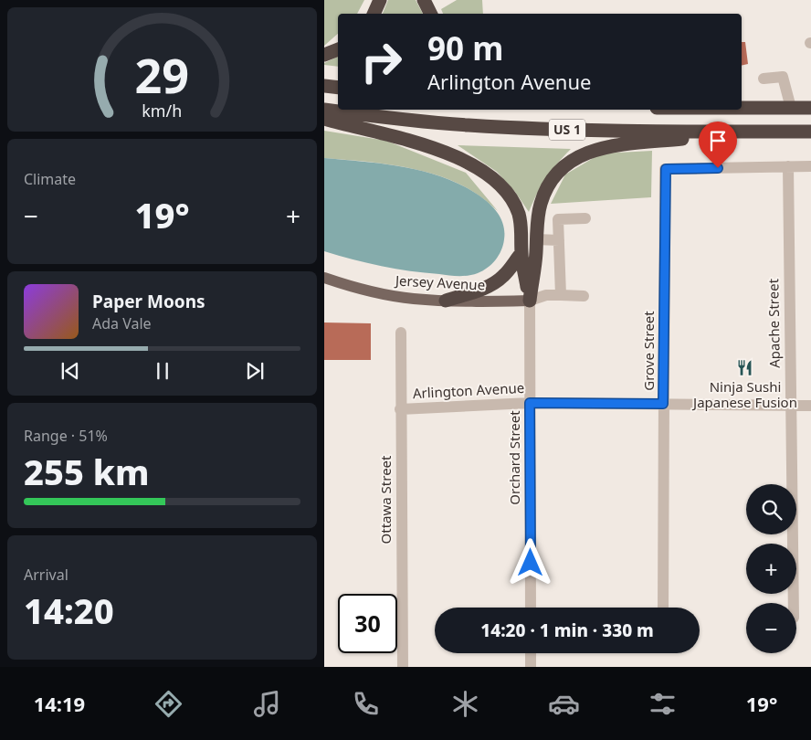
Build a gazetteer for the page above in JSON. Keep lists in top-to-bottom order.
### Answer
{
  "streets": {
    "highway": ["US 1"],
    "main road": ["Jersey Avenue"],
    "street": [
      "Apache Street",
      "Grove Street",
      "Arlington Avenue",
      "Orchard Street",
      "Ottawa Street"
    ]
  },
  "crossings": [
    ["Jersey Avenue", "Orchard Street"],
    ["Apache Street", "Grove Street"],
    ["Apache Street", "Arlington Avenue"],
    ["Grove Street", "Arlington Avenue"],
    ["Arlington Avenue", "Orchard Street"],
    ["Arlington Avenue", "Ottawa Street"]
  ],
  "places": {
    "restaurant": ["Ninja Sushi Japanese Fusion"]
  },
  "page": {
    "turn": ["90 m", "Arlington Avenue"],
    "tile": [
      "Climate",
      ["Range · 51%", "255 km"],
      ["Arrival", "14:20"]
    ],
    "heat": ["−", "19°", "+"],
    "song": ["Paper Moons", "Ada Vale"],
    "map_buttons": ["+", "−"],
    "limit": "30",
    "trip": "14:20 · 1 min · 330 m",
    "tabs": ["14:19", "19°"],
    "gauge": ["29", "km/h"]
  }
}
